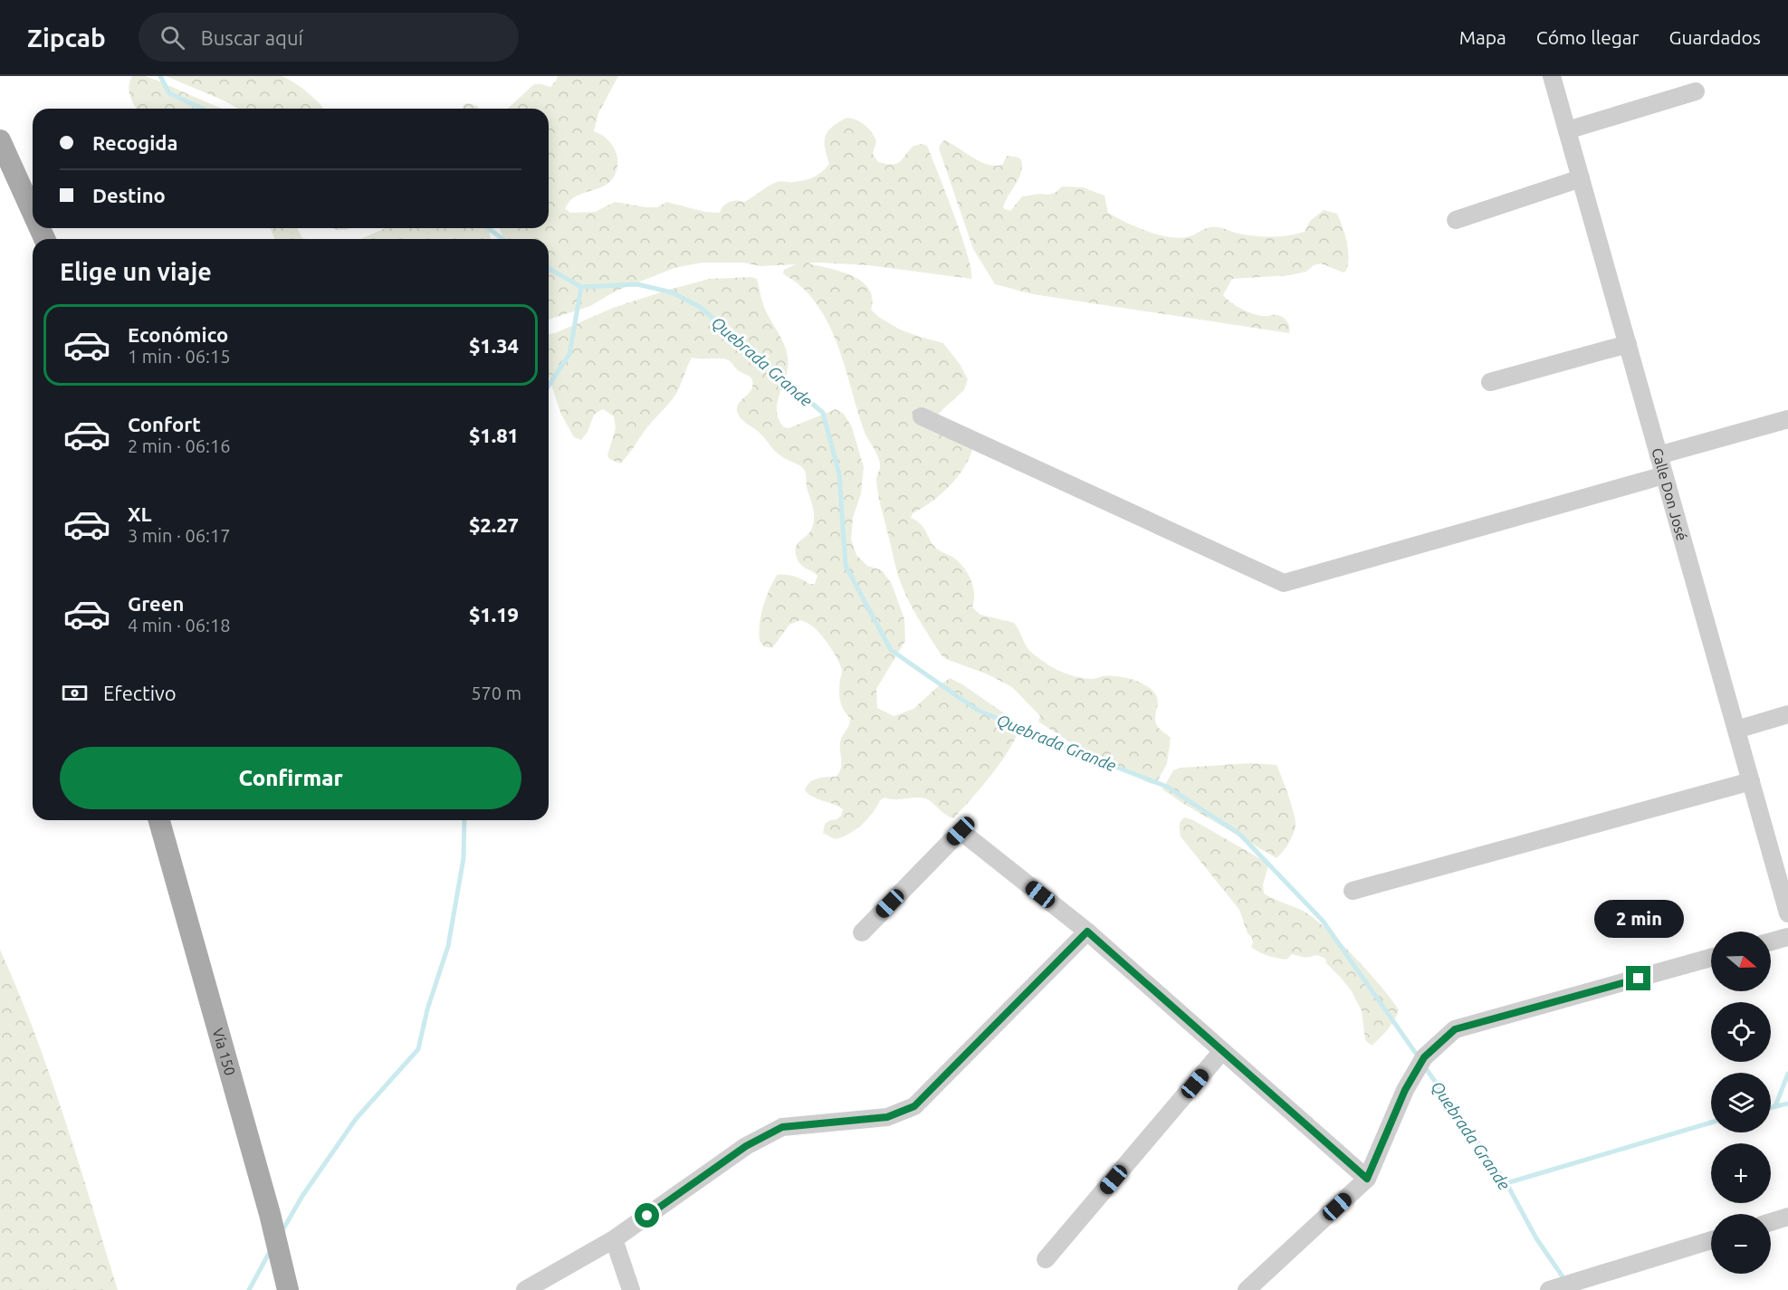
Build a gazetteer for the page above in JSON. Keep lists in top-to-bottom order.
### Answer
{
  "streets": {
    "main road": ["Vía 150"],
    "street": ["Calle Don José"]
  },
  "water": ["Quebrada Grande"],
  "north": "right",
  "page": {
    "header": "Zipcab",
    "search": "Buscar aquí",
    "nav": ["Mapa", "Cómo llegar", "Guardados"],
    "banner": ["Recogida", "Destino"],
    "heading": "Elige un viaje",
    "list": [
      {
        "name": "Económico",
        "note": "1 min · 06:15",
        "value": "$1.34"
      },
      {
        "name": "Confort",
        "note": "2 min · 06:16",
        "value": "$1.81"
      },
      {
        "name": "XL",
        "note": "3 min · 06:17",
        "value": "$2.27"
      },
      {
        "name": "Green",
        "note": "4 min · 06:18",
        "value": "$1.19"
      }
    ],
    "pay": ["Efectivo", "570 m"],
    "buttons": "Confirmar",
    "bubble": "2 min",
    "map_buttons": ["+", "−"]
  }
}
